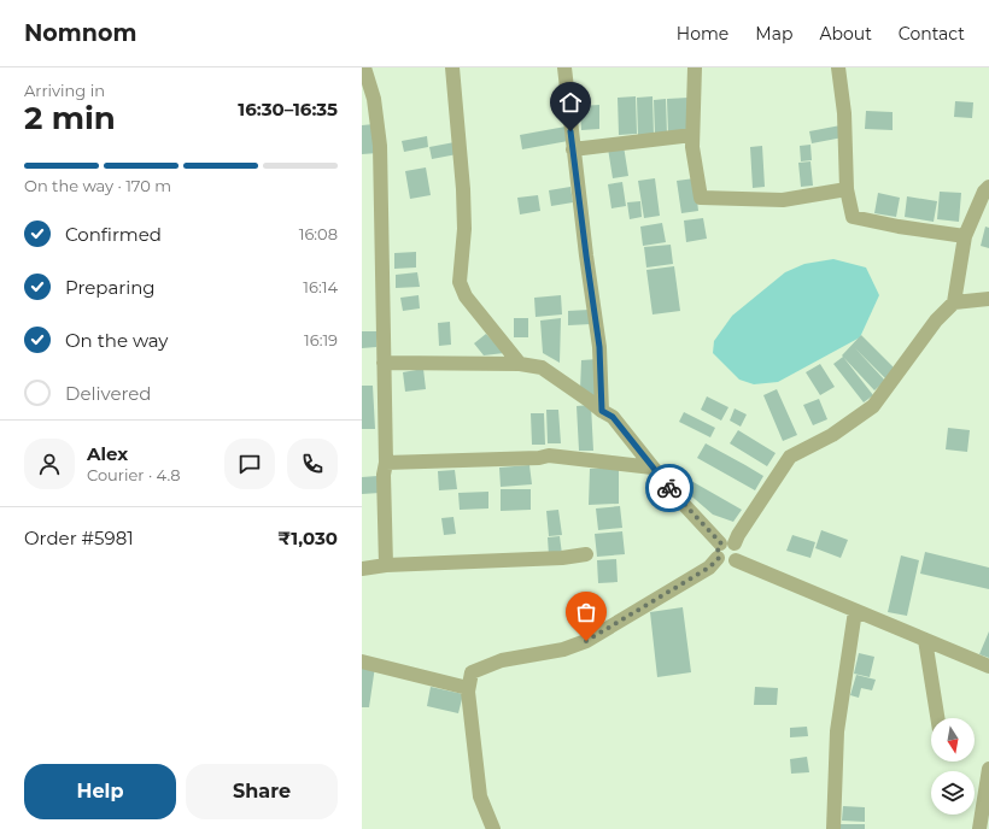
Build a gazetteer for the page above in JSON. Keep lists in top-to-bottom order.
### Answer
{
  "north": "bottom",
  "page": {
    "header": "Nomnom",
    "nav": [
      "Home",
      "Map",
      "About",
      "Contact"
    ],
    "heading": ["2 min", "Arriving in", "16:30–16:35"],
    "panel": [
      "Alex",
      "Courier · 4.8",
      "Order #5981",
      "₹1,030"
    ],
    "bar": "On the way · 170 m",
    "list": [
      ["Confirmed", "16:08"],
      ["Preparing", "16:14"],
      ["On the way", "16:19"],
      "Delivered"
    ],
    "buttons": ["Help", "Share"]
  }
}
